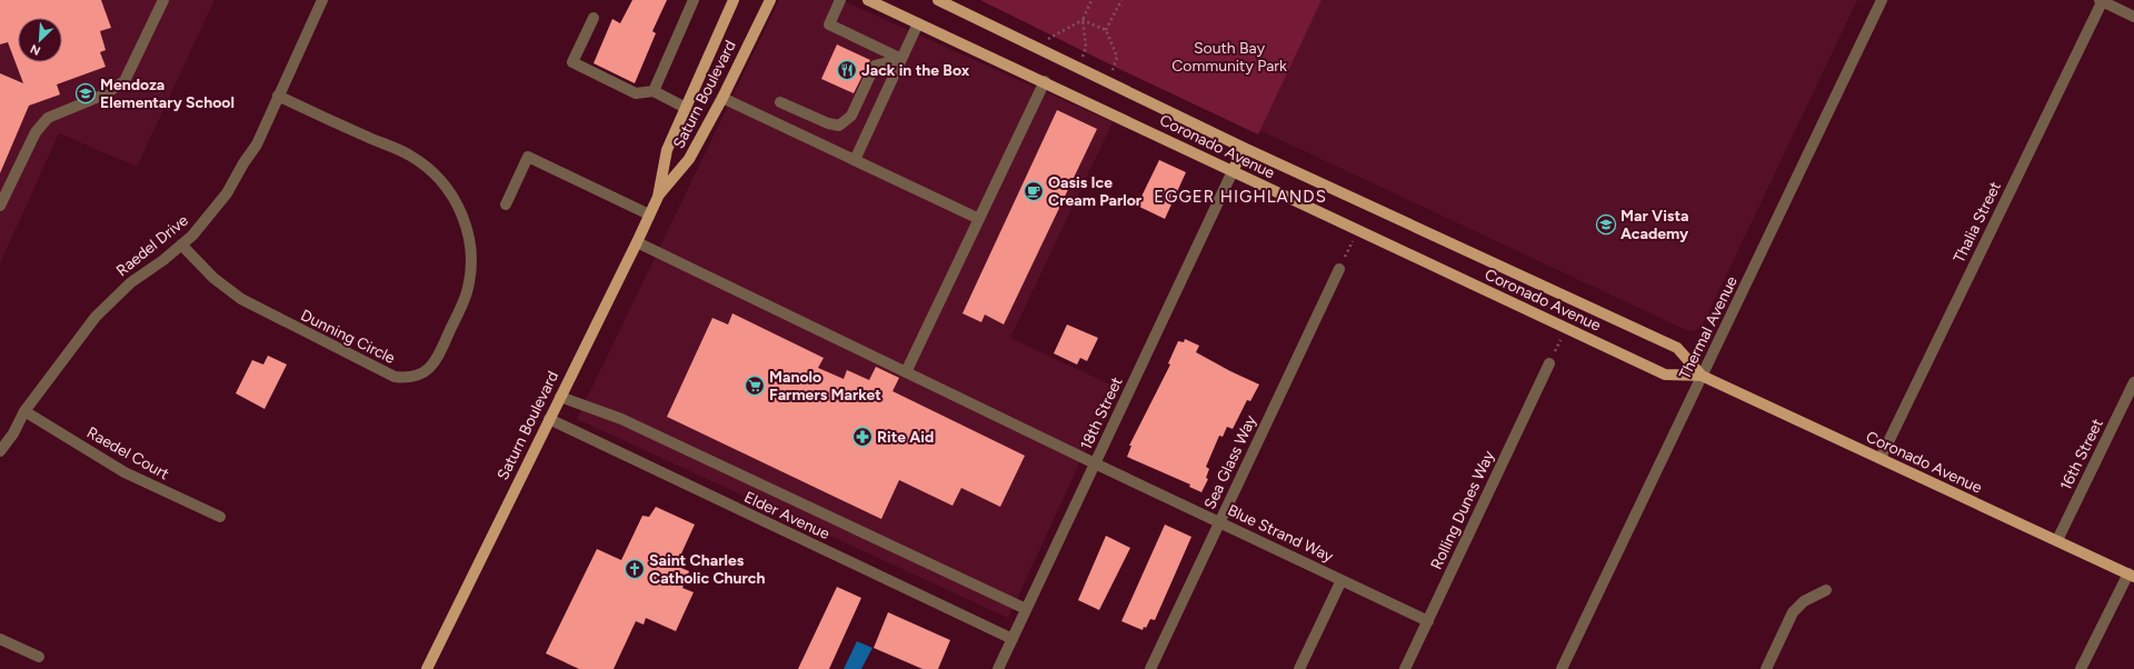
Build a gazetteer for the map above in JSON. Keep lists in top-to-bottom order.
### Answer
{
  "streets": {
    "main road": ["Saturn Boulevard", "Coronado Avenue"],
    "street": [
      "Thalia Street",
      "Raedel Drive",
      "Thermal Avenue",
      "Dunning Circle",
      "18th Street",
      "Raedel Court",
      "16th Street",
      "Sea Glass Way",
      "Rolling Dunes Way",
      "Elder Avenue",
      "Blue Strand Way"
    ]
  },
  "crossings": [
    ["Saturn Boulevard", "Elder Avenue"],
    ["Saturn Boulevard", "Blue Strand Way"],
    ["Coronado Avenue", "Thalia Street"],
    ["Coronado Avenue", "Thermal Avenue"],
    ["Coronado Avenue", "18th Street"],
    ["Coronado Avenue", "16th Street"],
    ["Raedel Drive", "Dunning Circle"],
    ["Raedel Drive", "Raedel Court"],
    ["18th Street", "Elder Avenue"],
    ["18th Street", "Blue Strand Way"],
    ["Sea Glass Way", "Blue Strand Way"],
    ["Rolling Dunes Way", "Blue Strand Way"]
  ],
  "districts": ["EGGER HIGHLANDS"],
  "parks": ["South Bay Community Park"],
  "places": {
    "restaurant": ["Jack in the Box"],
    "school or university": ["Mendoza Elementary School", "Mar Vista Academy"],
    "cafe": ["Oasis Ice Cream Parlor"],
    "supermarket": ["Manolo Farmers Market"],
    "pharmacy": ["Rite Aid"],
    "church": ["Saint Charles Catholic Church"]
  },
  "north": "bottom left"
}
